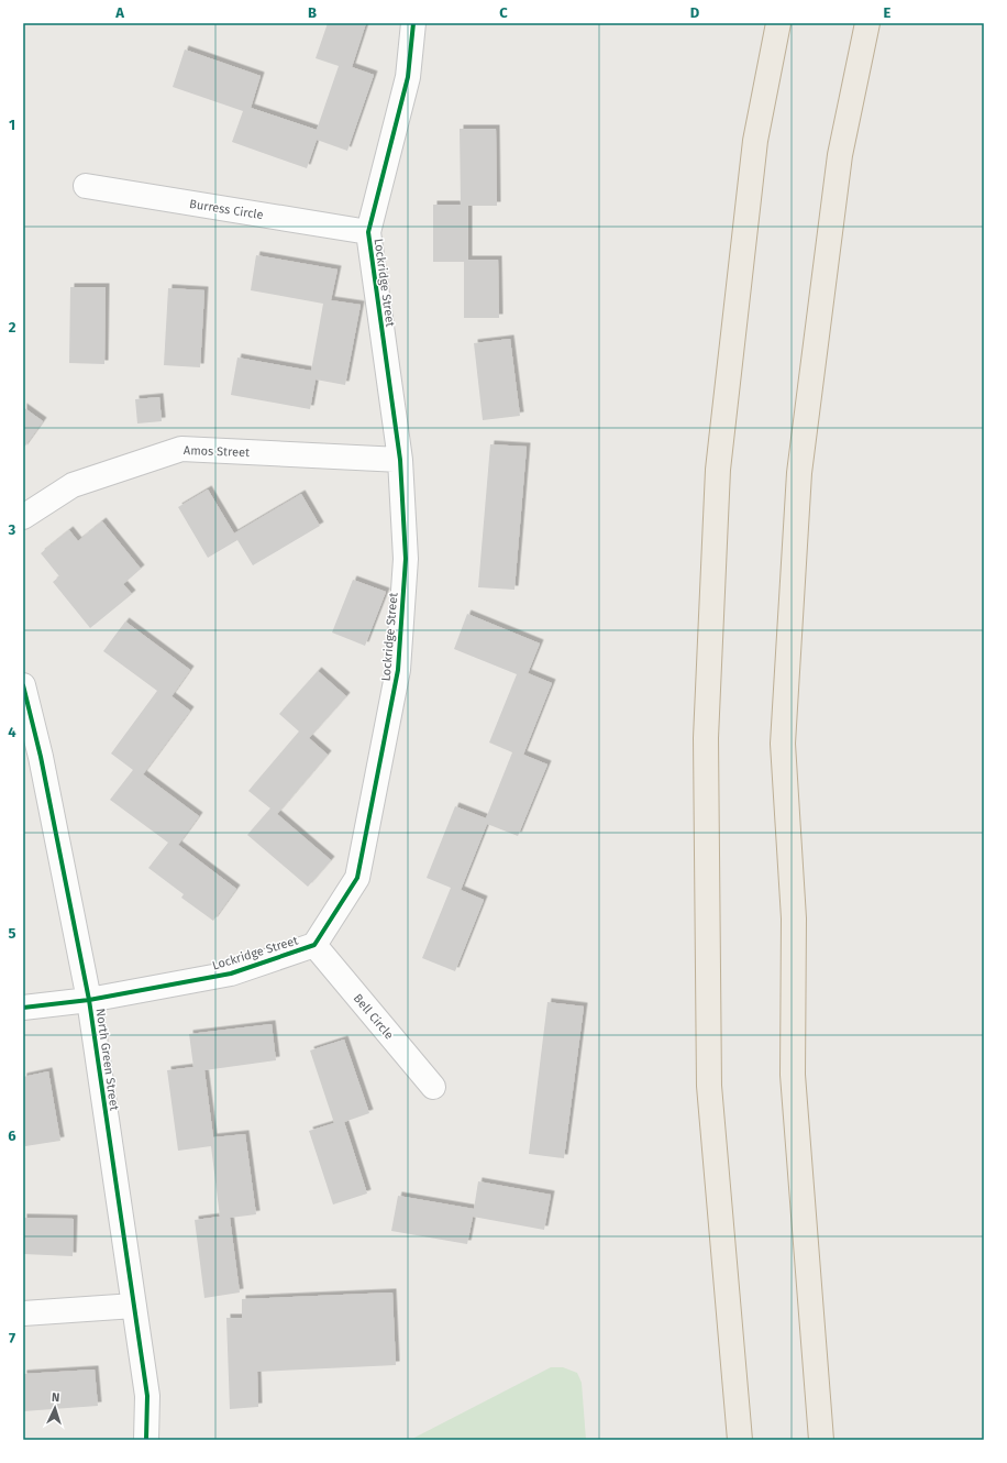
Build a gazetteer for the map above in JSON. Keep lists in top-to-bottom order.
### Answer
{
  "streets": {
    "street": [
      "Burress Circle",
      "Lockridge Street",
      "Amos Street",
      "Bell Circle",
      "North Green Street"
    ]
  },
  "crossings": [
    ["Burress Circle", "Lockridge Street"],
    ["Lockridge Street", "Amos Street"],
    ["Lockridge Street", "Bell Circle"],
    ["Lockridge Street", "North Green Street"]
  ],
  "north": "top",
  "grid": {
    "columns": [
      "A",
      "B",
      "C",
      "D",
      "E"
    ],
    "rows": [
      "1",
      "2",
      "3",
      "4",
      "5",
      "6",
      "7"
    ]
  }
}
